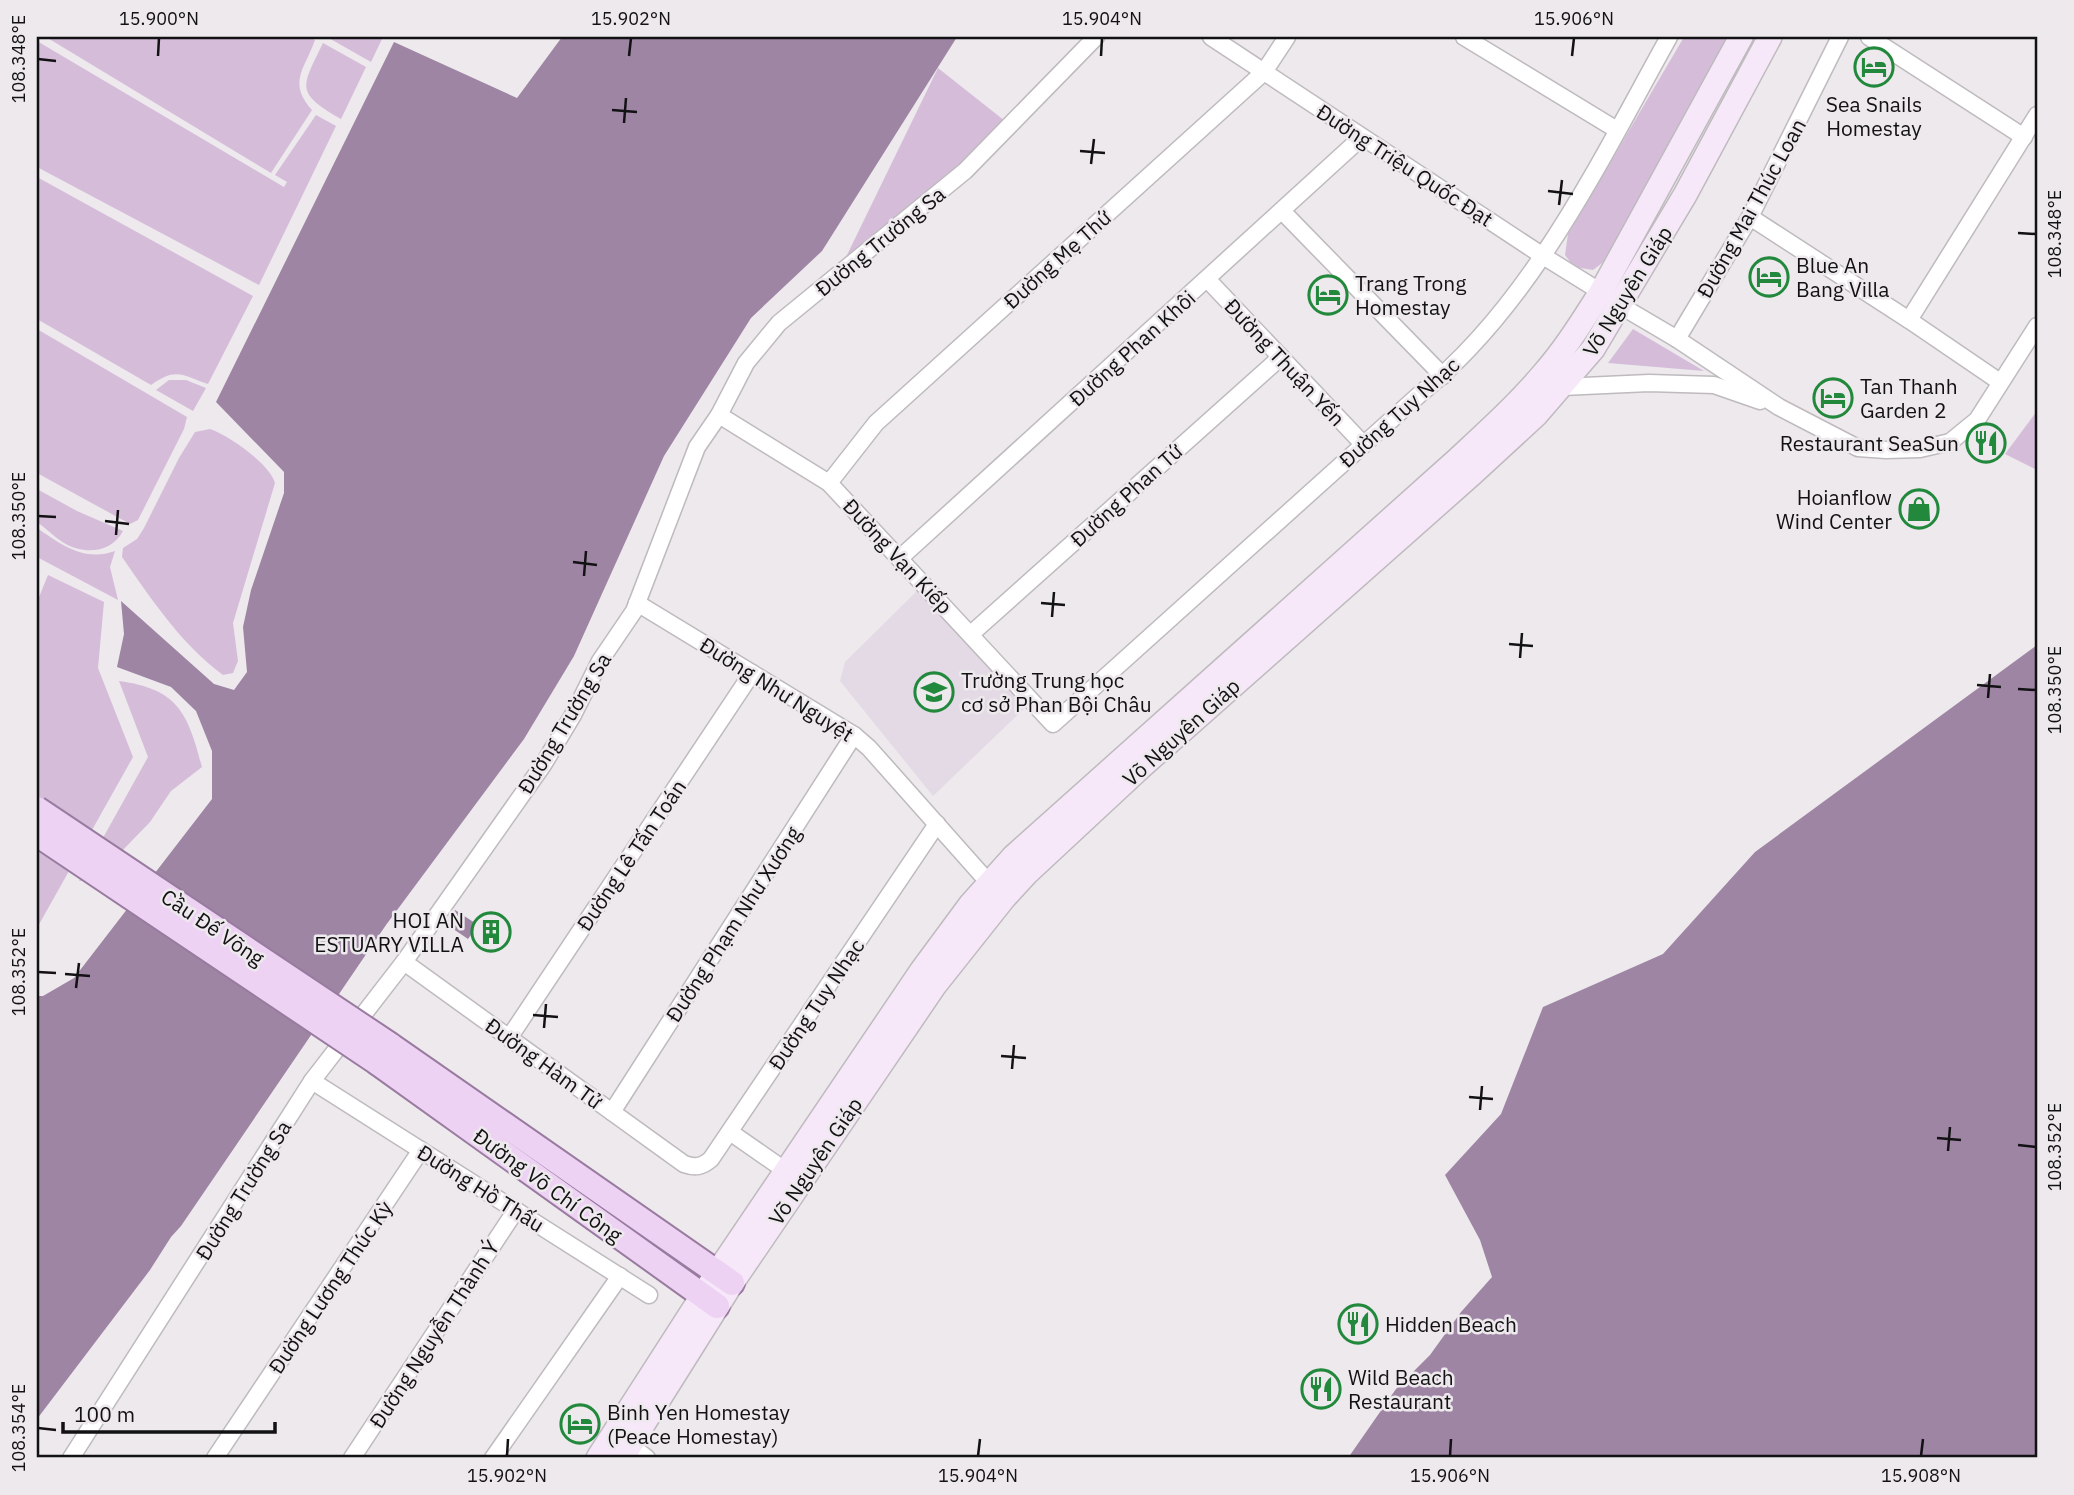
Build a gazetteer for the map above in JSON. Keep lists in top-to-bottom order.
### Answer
{
  "streets": {
    "main road": ["Võ Nguyên Giáp", "Cầu Đế Võng", "Đường Võ Chí Công"],
    "street": [
      "Đường Triệu Quốc Đạt",
      "Đường Mai Thúc Loan",
      "Đường Trường Sa",
      "Đường Mẹ Thứ",
      "Đường Phan Khôi",
      "Đường Thuận Yến",
      "Đường Tuy Nhạc",
      "Đường Phan Tứ",
      "Đường Vạn Kiếp",
      "Đường Như Nguyệt",
      "Đường Lê Tấn Toán",
      "Đường Phạm Như Xương",
      "Đường Hàm Tử",
      "Đường Hồ Thấu",
      "Đường Lương Thúc Kỳ",
      "Đường Nguyễn Thành Ý"
    ]
  },
  "crossings": [
    ["Đường Triệu Quốc Đạt", "Đường Mẹ Thứ"],
    ["Đường Triệu Quốc Đạt", "Võ Nguyên Giáp"],
    ["Đường Triệu Quốc Đạt", "Đường Phan Khôi"],
    ["Đường Triệu Quốc Đạt", "Đường Tuy Nhạc"],
    ["Đường Trường Sa", "Đường Vạn Kiếp"],
    ["Đường Trường Sa", "Đường Như Nguyệt"],
    ["Đường Trường Sa", "Đường Hàm Tử"],
    ["Đường Trường Sa", "Đường Hồ Thấu"],
    ["Đường Mẹ Thứ", "Đường Vạn Kiếp"],
    ["Võ Nguyên Giáp", "Đường Như Nguyệt"],
    ["Võ Nguyên Giáp", "Đường Võ Chí Công"],
    ["Đường Phan Khôi", "Đường Thuận Yến"],
    ["Đường Phan Khôi", "Đường Vạn Kiếp"],
    ["Đường Thuận Yến", "Đường Tuy Nhạc"],
    ["Đường Thuận Yến", "Đường Phan Tứ"],
    ["Đường Tuy Nhạc", "Đường Vạn Kiếp"],
    ["Đường Tuy Nhạc", "Đường Như Nguyệt"],
    ["Đường Tuy Nhạc", "Đường Hàm Tử"],
    ["Đường Phan Tứ", "Đường Vạn Kiếp"],
    ["Đường Như Nguyệt", "Đường Lê Tấn Toán"],
    ["Đường Như Nguyệt", "Đường Phạm Như Xương"],
    ["Đường Lê Tấn Toán", "Đường Hàm Tử"],
    ["Đường Phạm Như Xương", "Đường Hàm Tử"],
    ["Cầu Đế Võng", "Đường Võ Chí Công"],
    ["Đường Hồ Thấu", "Đường Lương Thúc Kỳ"],
    ["Đường Hồ Thấu", "Đường Nguyễn Thành Ý"]
  ],
  "places": {
    "hotel": [
      "Sea Snails Homestay",
      "Blue An Bang Villa",
      "Trang Trong Homestay",
      "Tan Thanh Garden 2",
      "Binh Yen Homestay (Peace Homestay)"
    ],
    "restaurant": ["Restaurant SeaSun", "Hidden Beach", "Wild Beach Restaurant"],
    "shop": ["Hoianflow Wind Center"],
    "school or university": ["Trường Trung học cơ sở Phan Bội Châu"],
    "building": ["HOI AN ESTUARY VILLA"]
  },
  "scale_bar": "100 m",
  "coordinates": [
    "15.900°N",
    "15.902°N",
    "15.904°N",
    "15.906°N",
    "108.348°E",
    "108.350°E",
    "108.352°E",
    "108.354°E",
    "15.908°N"
  ]
}
